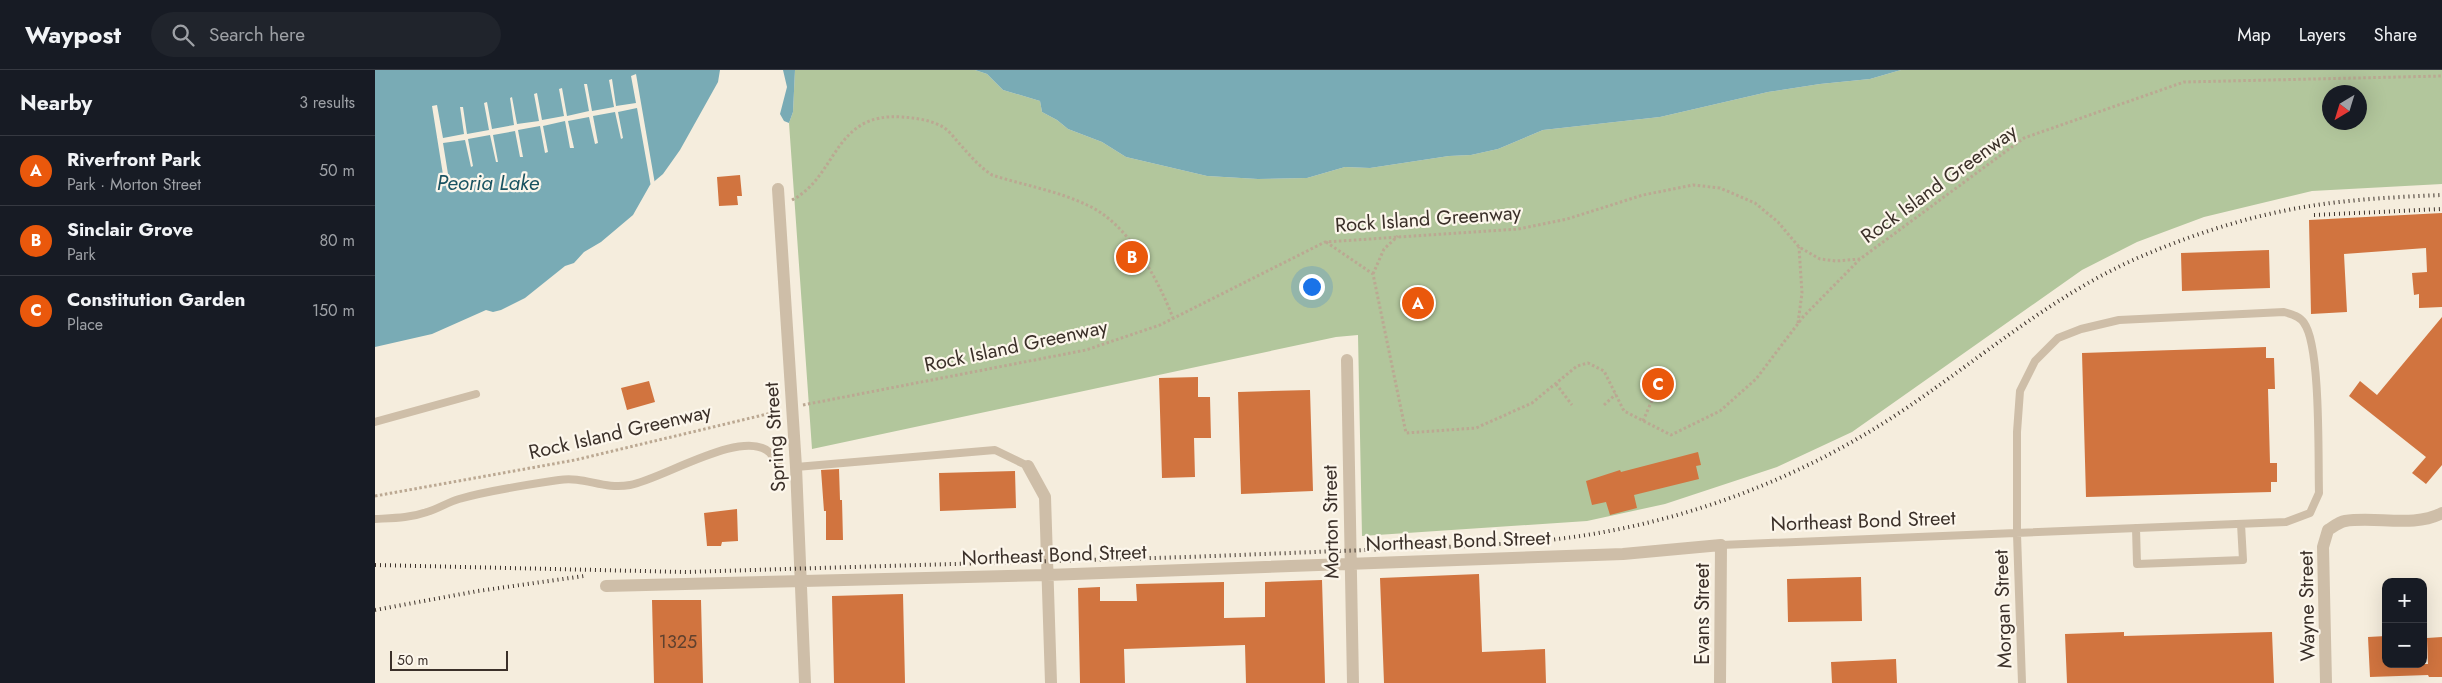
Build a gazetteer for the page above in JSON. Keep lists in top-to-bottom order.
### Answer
{
  "streets": {
    "street": [
      "Spring Street",
      "Northeast Bond Street",
      "Morton Street",
      "Wayne Street",
      "Evans Street"
    ],
    "lane": ["Morgan Street"],
    "path": ["Rock Island Greenway"]
  },
  "crossings": [
    ["Rock Island Greenway", "Spring Street"],
    ["Spring Street", "Northeast Bond Street"],
    ["Northeast Bond Street", "Morton Street"],
    ["Northeast Bond Street", "Morgan Street"],
    ["Northeast Bond Street", "Evans Street"]
  ],
  "water": ["Peoria Lake"],
  "house_numbers": ["1325"],
  "scale_bar": "50 m",
  "north": "bottom left",
  "page": {
    "header": "Waypost",
    "search": "Search here",
    "nav": ["Map", "Layers", "Share"],
    "heading": ["Nearby", "3 results"],
    "list": [
      {
        "mark": "A",
        "name": "Riverfront Park",
        "note": "Park · Morton Street",
        "value": "50 m"
      },
      {
        "mark": "B",
        "name": "Sinclair Grove",
        "note": "Park",
        "value": "80 m"
      },
      {
        "mark": "C",
        "name": "Constitution Garden",
        "note": "Place",
        "value": "150 m"
      }
    ],
    "pins": ["B", "A", "C"],
    "map_buttons": ["+", "−"],
    "scale": "50 m"
  }
}
